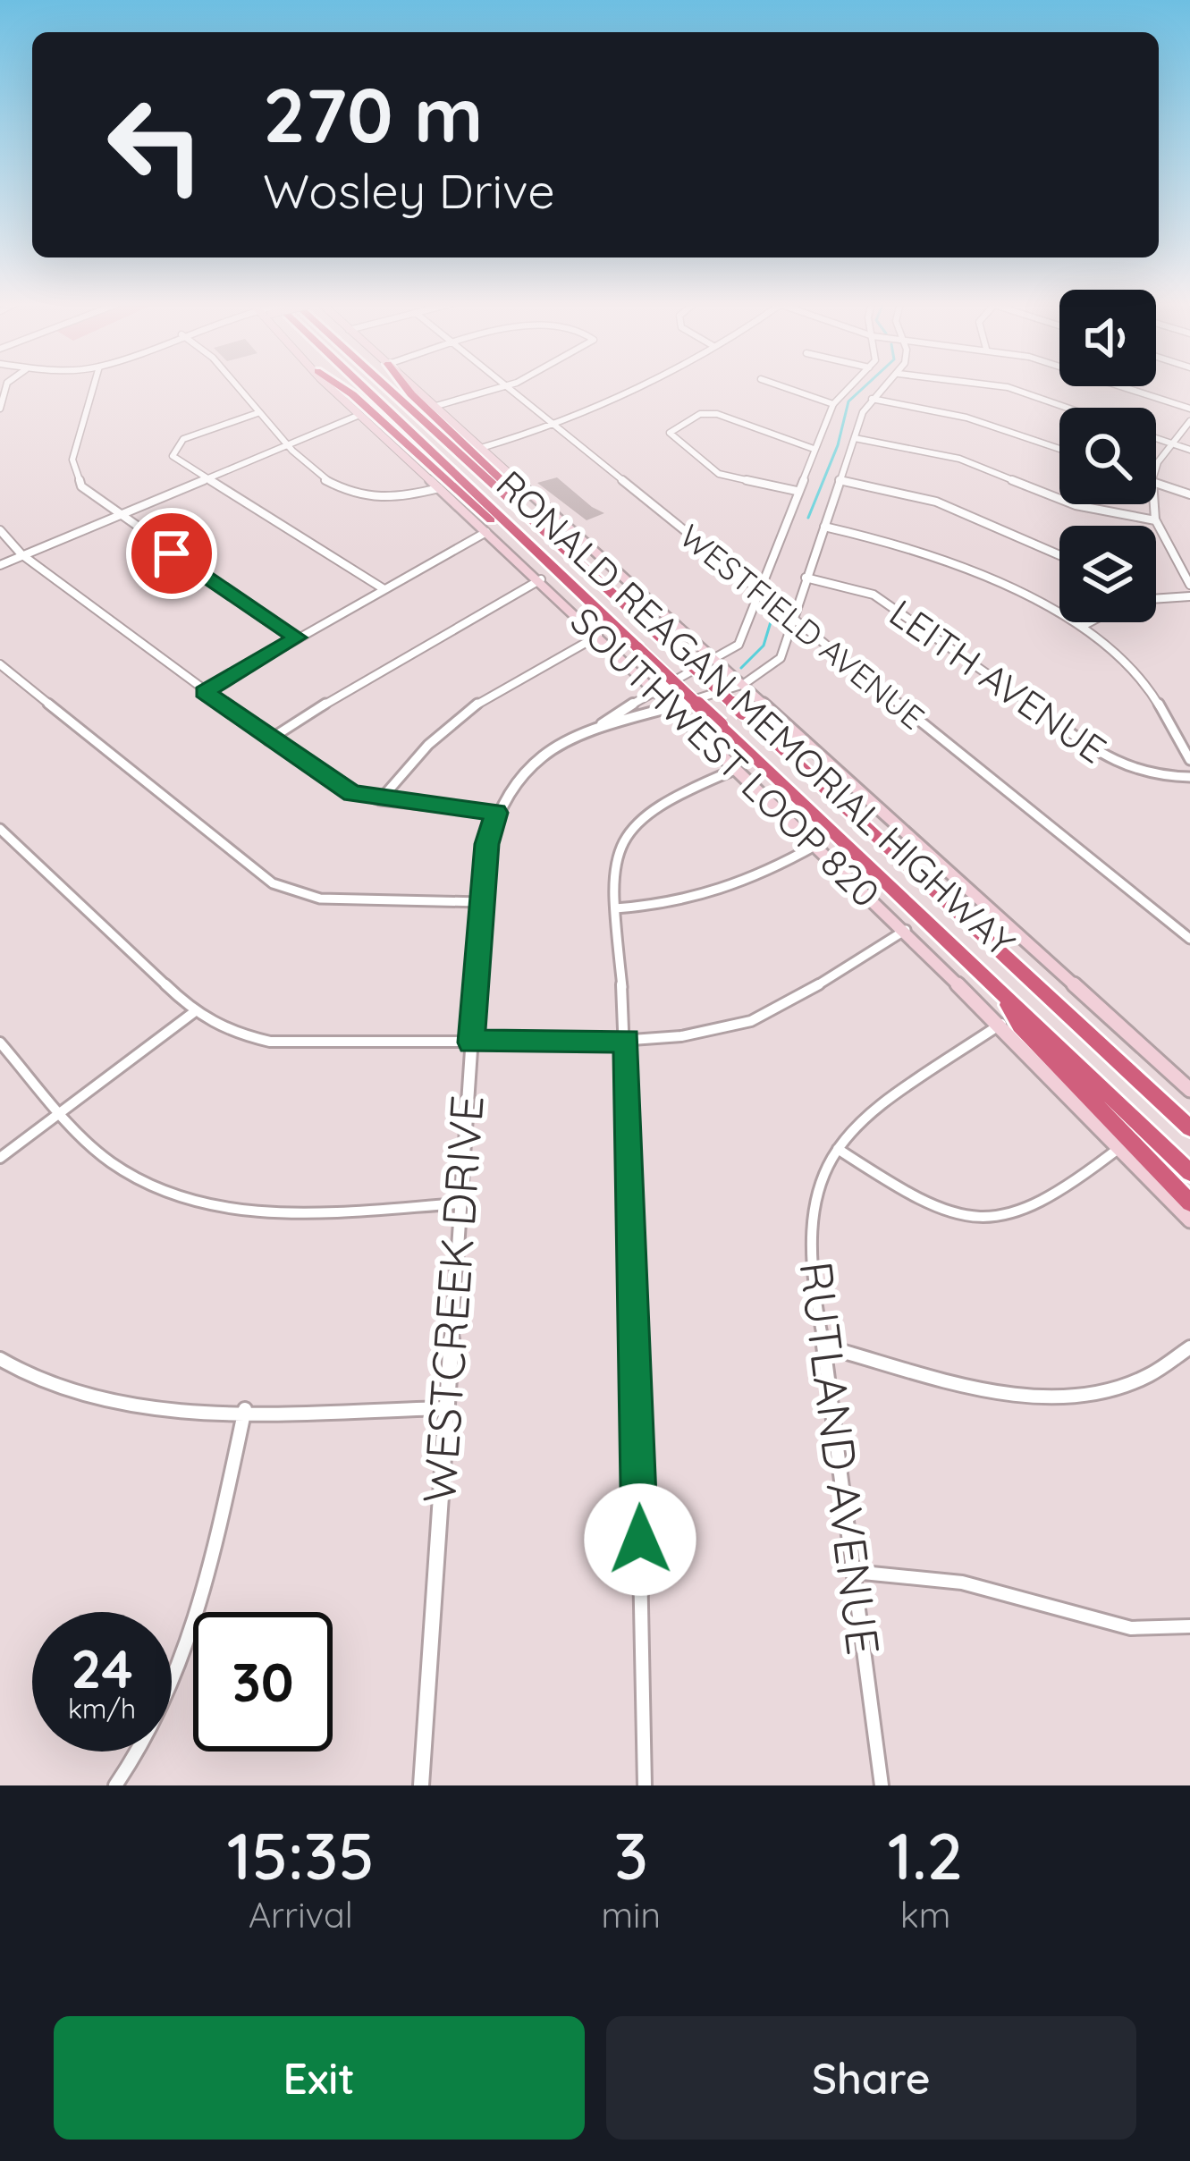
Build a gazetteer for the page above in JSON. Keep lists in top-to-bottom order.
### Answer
{
  "streets": {
    "highway": ["RONALD REAGAN MEMORIAL HIGHWAY"],
    "main road": ["SOUTHWEST LOOP 820"],
    "street": [
      "WESTFIELD AVENUE",
      "LEITH AVENUE",
      "WESTCREEK DRIVE",
      "RUTLAND AVENUE"
    ]
  },
  "crossings": [
    ["WESTFIELD AVENUE", "WESTCREEK DRIVE"],
    ["LEITH AVENUE", "WESTCREEK DRIVE"],
    ["SOUTHWEST LOOP 820", "WESTCREEK DRIVE"],
    ["SOUTHWEST LOOP 820", "RUTLAND AVENUE"]
  ],
  "page": {
    "turn": ["270 m", "Wosley Drive"],
    "speed": "24 km/h",
    "limit": "30",
    "eta": [
      "15:35",
      "Arrival",
      "3",
      "min",
      "1.2",
      "km"
    ],
    "buttons": ["Exit", "Share"]
  }
}
